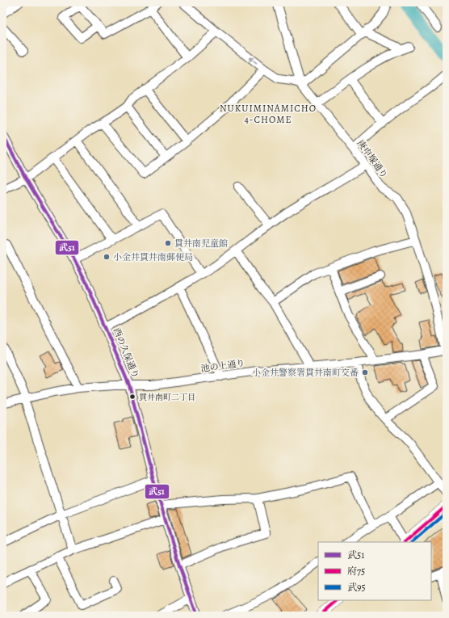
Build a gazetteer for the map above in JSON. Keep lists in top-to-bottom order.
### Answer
{
  "streets": {
    "street": ["庚申塚通り", "西の久保通り", "池の上通り"]
  },
  "crossings": [
    ["庚申塚通り", "池の上通り"],
    ["西の久保通り", "池の上通り"]
  ],
  "districts": ["NUKUIMINAMICHO 4-CHOME"],
  "places": [
    "貫井南児童館",
    "小金井貫井南郵便局",
    "小金井警察署貫井南町交番",
    "貫井南町二丁目"
  ],
  "lines": ["transit line 武51", "transit line 府75", "transit line 武95"],
  "legend": ["武51", "府75", "武95"]
}
